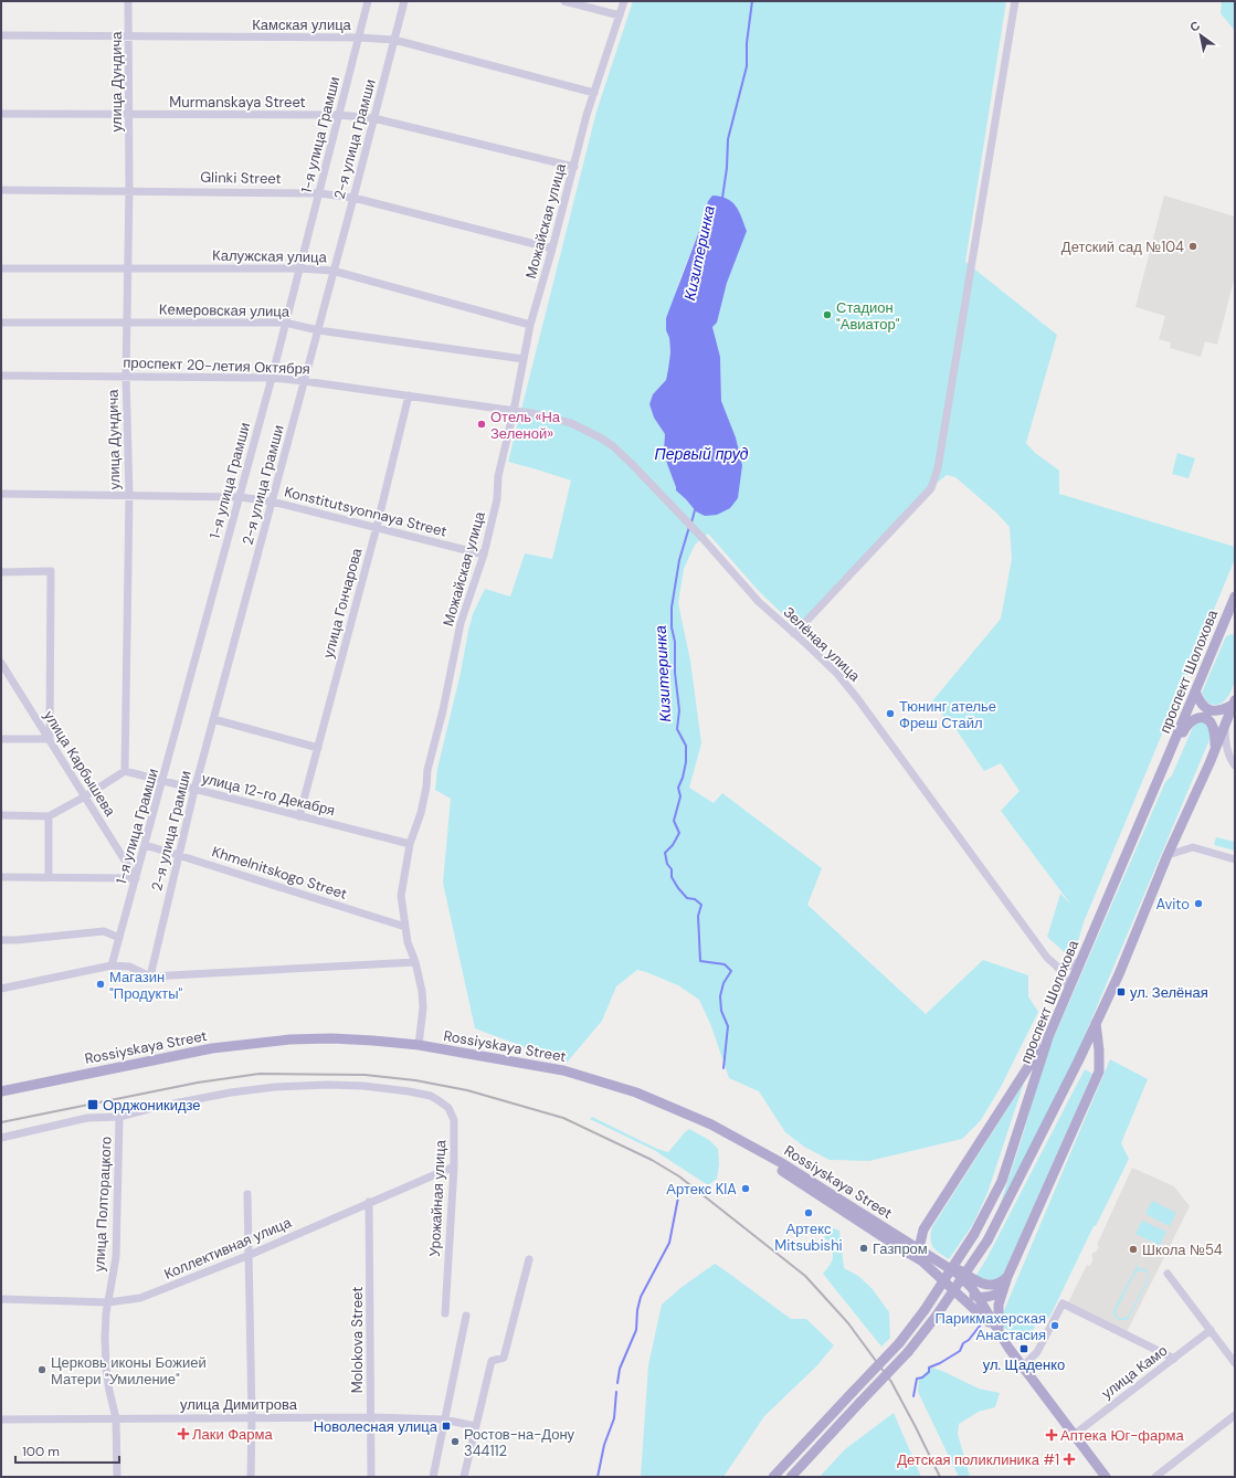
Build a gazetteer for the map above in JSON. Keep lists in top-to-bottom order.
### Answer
{
  "streets": {
    "main road": ["проспект Шолохова", "Rossiyskaya Street"],
    "street": [
      "Камская улица",
      "улица Дундича",
      "Murmanskaya Street",
      "1-я улица Грамши",
      "2-я улица Грамши",
      "Glinki Street",
      "Можайская улица",
      "Калужская улица",
      "Кемеровская улица",
      "проспект 20-летия Октября",
      "Konstitutsyonnaya Street",
      "улица Гончарова",
      "Зелёная улица",
      "улица Карбышева",
      "улица 12-го Декабря",
      "Khmelnitskogo Street",
      "Урожайная улица",
      "улица Полторацкого",
      "Коллективная улица",
      "Molokova Street",
      "улица Камо",
      "улица Димитрова"
    ]
  },
  "crossings": [
    ["Камская улица", "улица Дундича"],
    ["Камская улица", "1-я улица Грамши"],
    ["Камская улица", "2-я улица Грамши"],
    ["Камская улица", "Можайская улица"],
    ["улица Дундича", "Murmanskaya Street"],
    ["улица Дундича", "Glinki Street"],
    ["улица Дундича", "Калужская улица"],
    ["улица Дундича", "Кемеровская улица"],
    ["улица Дундича", "проспект 20-летия Октября"],
    ["улица Дундича", "Konstitutsyonnaya Street"],
    ["улица Дундича", "улица 12-го Декабря"],
    ["Murmanskaya Street", "1-я улица Грамши"],
    ["Murmanskaya Street", "2-я улица Грамши"],
    ["Murmanskaya Street", "Можайская улица"],
    ["1-я улица Грамши", "Glinki Street"],
    ["1-я улица Грамши", "Калужская улица"],
    ["1-я улица Грамши", "Кемеровская улица"],
    ["1-я улица Грамши", "проспект 20-летия Октября"],
    ["1-я улица Грамши", "Konstitutsyonnaya Street"],
    ["1-я улица Грамши", "улица Карбышева"],
    ["1-я улица Грамши", "улица 12-го Декабря"],
    ["1-я улица Грамши", "Khmelnitskogo Street"],
    ["2-я улица Грамши", "Glinki Street"],
    ["2-я улица Грамши", "Калужская улица"],
    ["2-я улица Грамши", "Кемеровская улица"],
    ["2-я улица Грамши", "проспект 20-летия Октября"],
    ["2-я улица Грамши", "Konstitutsyonnaya Street"],
    ["2-я улица Грамши", "улица 12-го Декабря"],
    ["2-я улица Грамши", "Khmelnitskogo Street"],
    ["Glinki Street", "Можайская улица"],
    ["Можайская улица", "Калужская улица"],
    ["Можайская улица", "Кемеровская улица"],
    ["Можайская улица", "проспект 20-летия Октября"],
    ["Можайская улица", "Konstitutsyonnaya Street"],
    ["Можайская улица", "Зелёная улица"],
    ["Можайская улица", "улица 12-го Декабря"],
    ["Можайская улица", "Khmelnitskogo Street"],
    ["Можайская улица", "Rossiyskaya Street"],
    ["проспект 20-летия Октября", "улица Гончарова"],
    ["проспект 20-летия Октября", "Зелёная улица"],
    ["Konstitutsyonnaya Street", "улица Гончарова"],
    ["улица Гончарова", "улица 12-го Декабря"],
    ["Зелёная улица", "проспект Шолохова"],
    ["Урожайная улица", "улица Полторацкого"],
    ["Урожайная улица", "Коллективная улица"],
    ["улица Полторацкого", "Коллективная улица"],
    ["улица Полторацкого", "улица Димитрова"],
    ["Коллективная улица", "Molokova Street"],
    ["Molokova Street", "улица Димитрова"]
  ],
  "water": ["Кизитеринка", "Первый пруд"],
  "places": {
    "other": [
      "Детский сад №104",
      "Стадион \"Авиатор\"",
      "Отель «На Зеленой»",
      "Тюнинг ателье Фреш Стайл",
      "Avito",
      "Магазин \"Продукты\"",
      "Артекс KIA",
      "Артекс Mitsubishi",
      "Газпром",
      "Школа №54",
      "Парикмахерская Анастасия",
      "Церковь иконы Божией Матери \"Умиление\"",
      "Ростов-на-Дону 344112"
    ],
    "transit": [
      "ул. Зелёная",
      "Орджоникидзе",
      "ул. Щаденко",
      "Новолесная улица"
    ],
    "health": ["Лаки Фарма", "Аптека Юг-фарма", "Детская поликлиника #1"]
  },
  "scale_bar": "100 m",
  "north": "top left"
}
